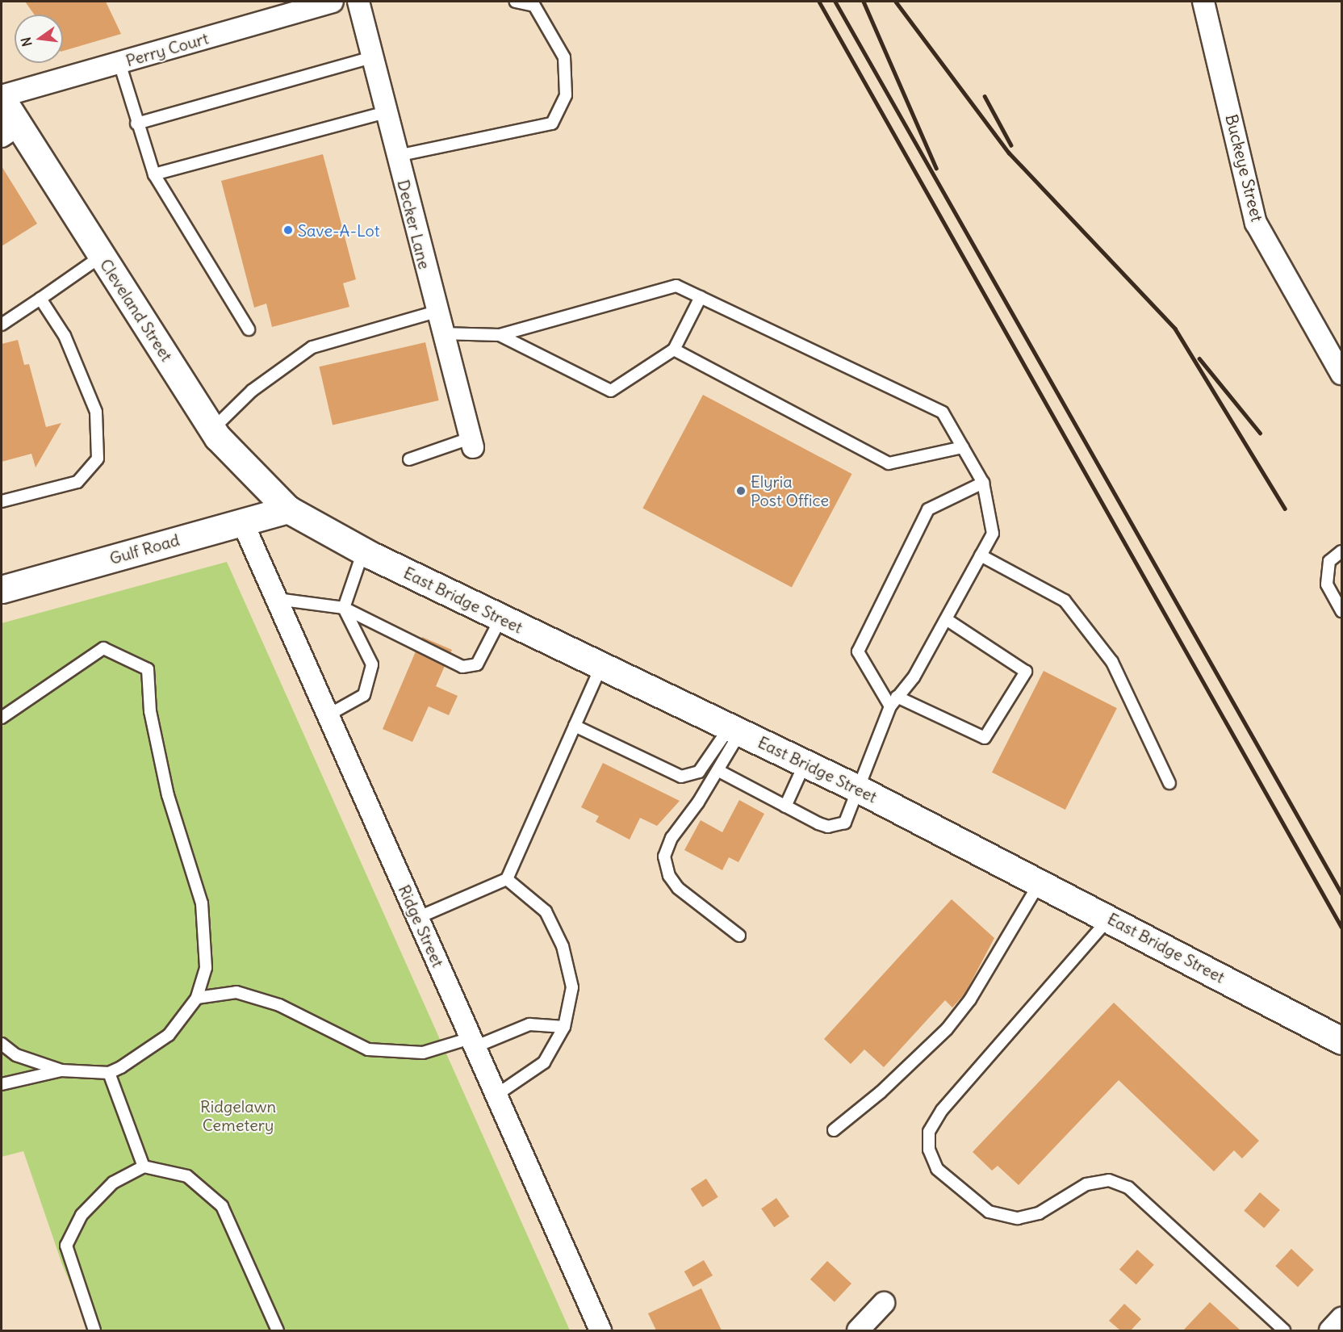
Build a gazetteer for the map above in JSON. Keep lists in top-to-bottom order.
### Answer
{
  "streets": {
    "main road": ["Cleveland Street", "Gulf Road", "East Bridge Street"],
    "street": [
      "Perry Court",
      "Buckeye Street",
      "Decker Lane",
      "Ridge Street"
    ]
  },
  "crossings": [
    ["Perry Court", "Cleveland Street"],
    ["Cleveland Street", "Gulf Road"],
    ["Cleveland Street", "East Bridge Street"],
    ["Gulf Road", "East Bridge Street"],
    ["Gulf Road", "Ridge Street"]
  ],
  "parks": ["Ridgelawn Cemetery"],
  "places": ["Save-A-Lot", "Elyria Post Office"],
  "north": "left"
}
